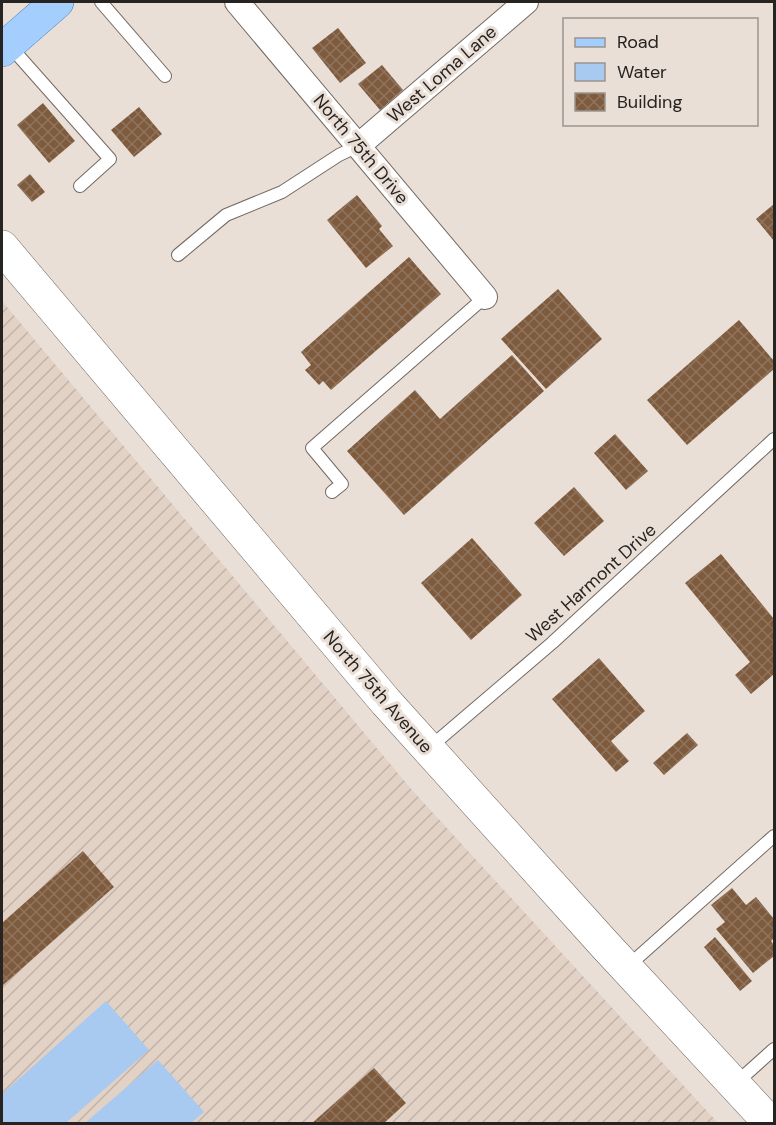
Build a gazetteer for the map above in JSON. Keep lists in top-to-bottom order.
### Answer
{
  "streets": {
    "main road": ["North 75th Avenue"],
    "street": ["West Loma Lane", "North 75th Drive"],
    "lane": ["West Harmont Drive"]
  },
  "crossings": [
    ["West Loma Lane", "North 75th Drive"],
    ["West Harmont Drive", "North 75th Avenue"]
  ],
  "legend": ["Road", "Water", "Building"]
}
